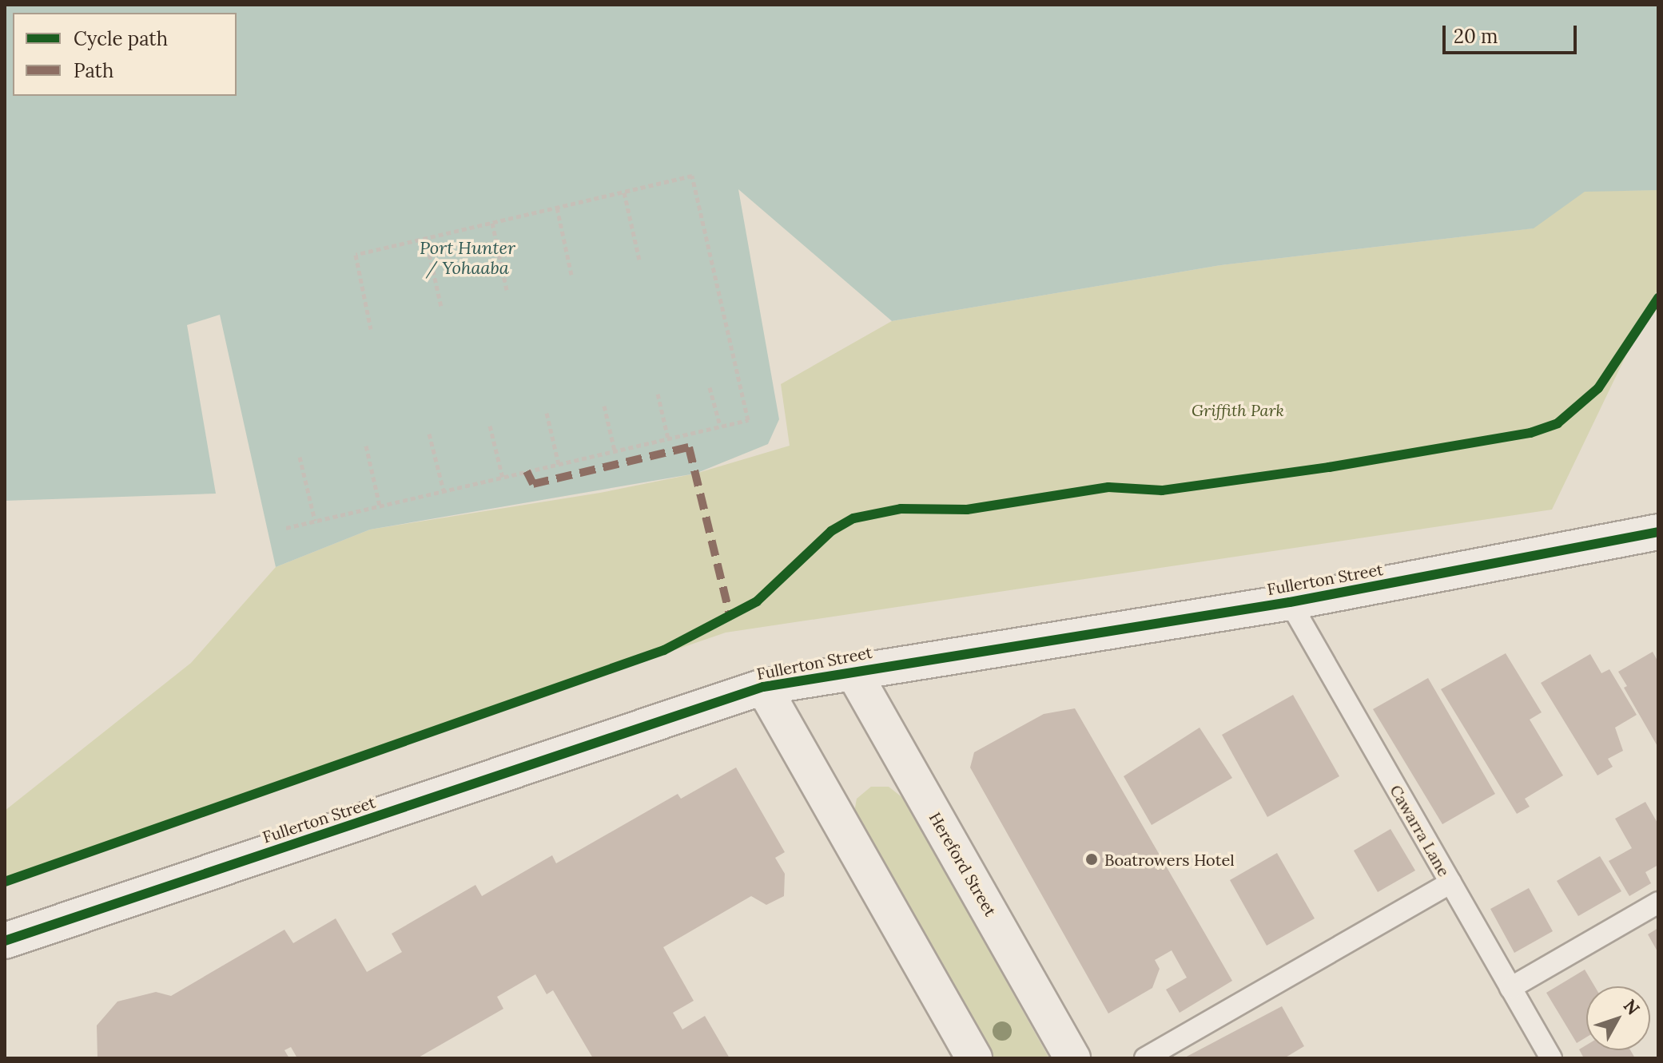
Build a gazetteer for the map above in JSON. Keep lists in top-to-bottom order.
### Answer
{
  "streets": {
    "main road": ["Fullerton Street", "Hereford Street"],
    "lane": ["Cawarra Lane"]
  },
  "crossings": [
    ["Fullerton Street", "Cawarra Lane"],
    ["Fullerton Street", "Hereford Street"]
  ],
  "water": ["Port Hunter / Yohaaba"],
  "parks": ["Griffith Park"],
  "places": ["Boatrowers Hotel"],
  "legend": ["Cycle path", "Path"],
  "scale_bar": "20 m",
  "north": "top right"
}
